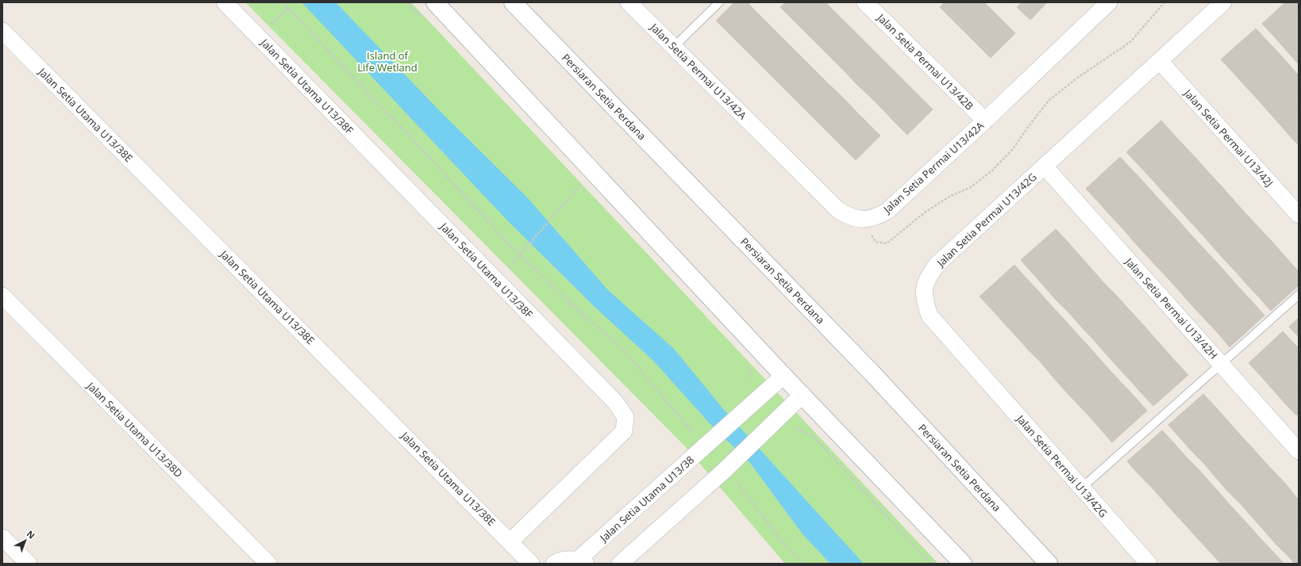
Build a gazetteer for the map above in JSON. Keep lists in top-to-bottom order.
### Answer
{
  "streets": {
    "main road": ["Persiaran Setia Perdana"],
    "street": [
      "Jalan Setia Permai U13/42B",
      "Jalan Setia Permai U13/42A",
      "Jalan Setia Utama U13/38F",
      "Jalan Setia Utama U13/38E",
      "Jalan Setia Permai U13/42J",
      "Jalan Setia Permai U13/42G",
      "Jalan Setia Permai U13/42H",
      "Jalan Setia Utama U13/38D",
      "Jalan Setia Utama U13/38"
    ]
  },
  "crossings": [
    ["Jalan Setia Permai U13/42B", "Jalan Setia Permai U13/42A"],
    ["Jalan Setia Utama U13/38F", "Jalan Setia Utama U13/38E"],
    ["Jalan Setia Permai U13/42J", "Jalan Setia Permai U13/42G"],
    ["Jalan Setia Permai U13/42G", "Jalan Setia Permai U13/42H"]
  ],
  "parks": ["Island of Life Wetland"],
  "north": "top right"
}
